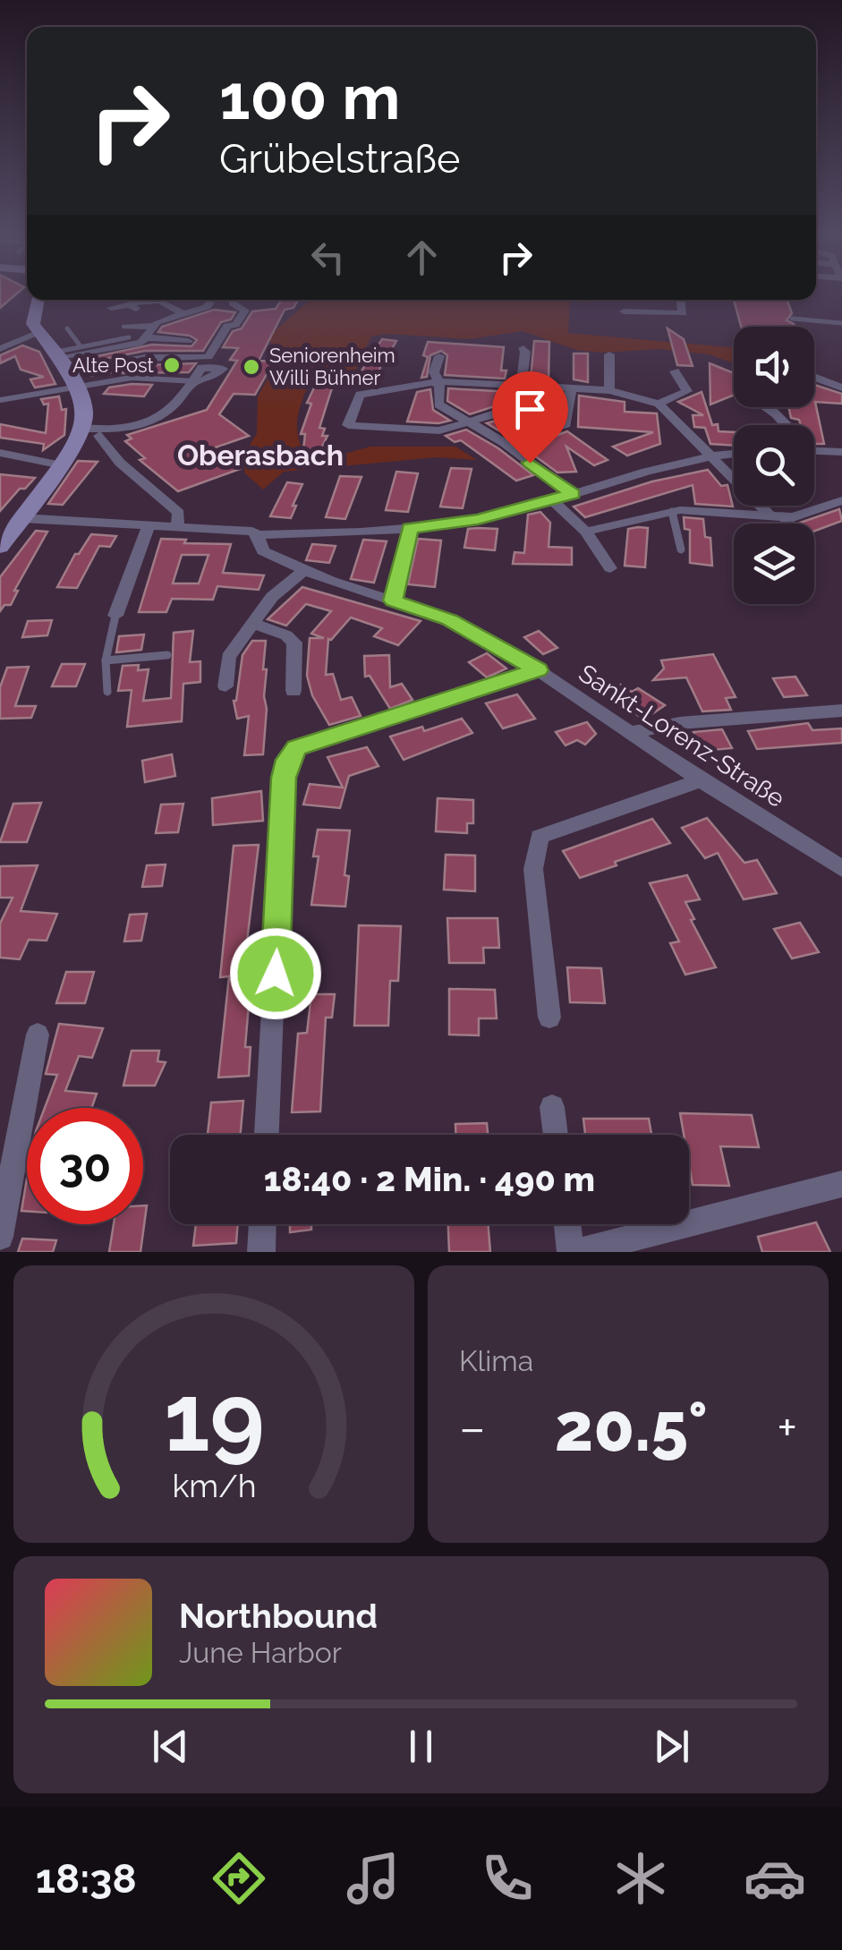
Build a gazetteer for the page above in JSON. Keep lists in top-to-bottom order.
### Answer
{
  "streets": {
    "street": ["Sankt-Lorenz-Straße"]
  },
  "districts": ["Oberasbach"],
  "places": ["Alte Post", "Seniorenheim Willi Bühner"],
  "page": {
    "turn": ["100 m", "Grübelstraße"],
    "limit": "30",
    "trip": "18:40 · 2 Min. · 490 m",
    "tile": "Klima",
    "heat": ["−", "20.5°", "+"],
    "song": ["Northbound", "June Harbor"],
    "tabs": "18:38",
    "gauge": ["19", "km/h"]
  }
}
